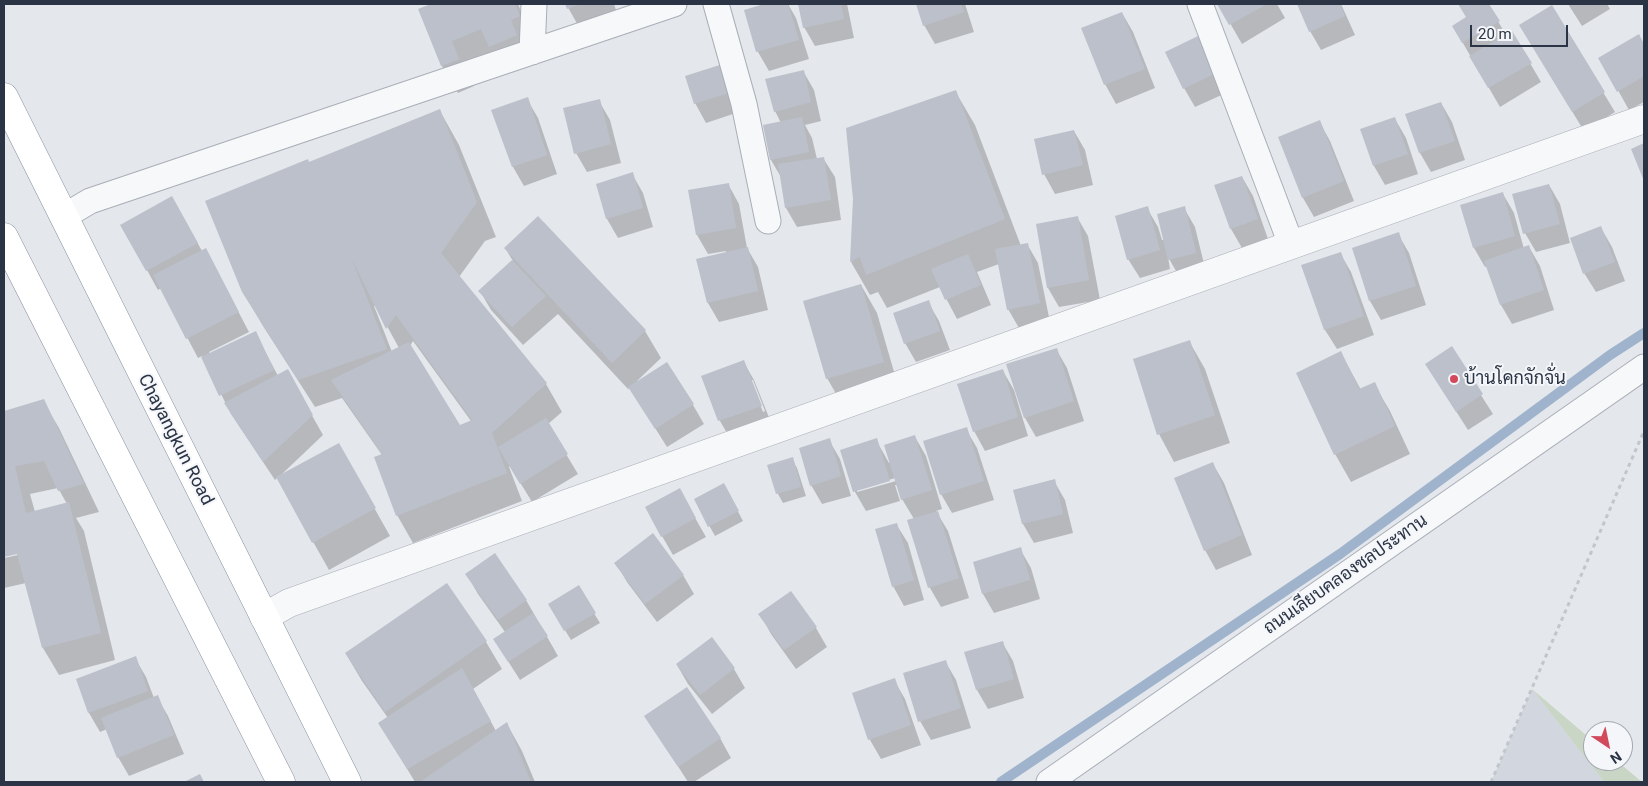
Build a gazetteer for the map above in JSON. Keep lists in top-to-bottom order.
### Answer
{
  "streets": {
    "highway": ["Chayangkun Road"],
    "street": ["ถนนเลียบคลองชลประทาน"]
  },
  "places": ["บ้านโคกจักจั่น"],
  "scale_bar": "20 m",
  "north": "bottom right"
}
